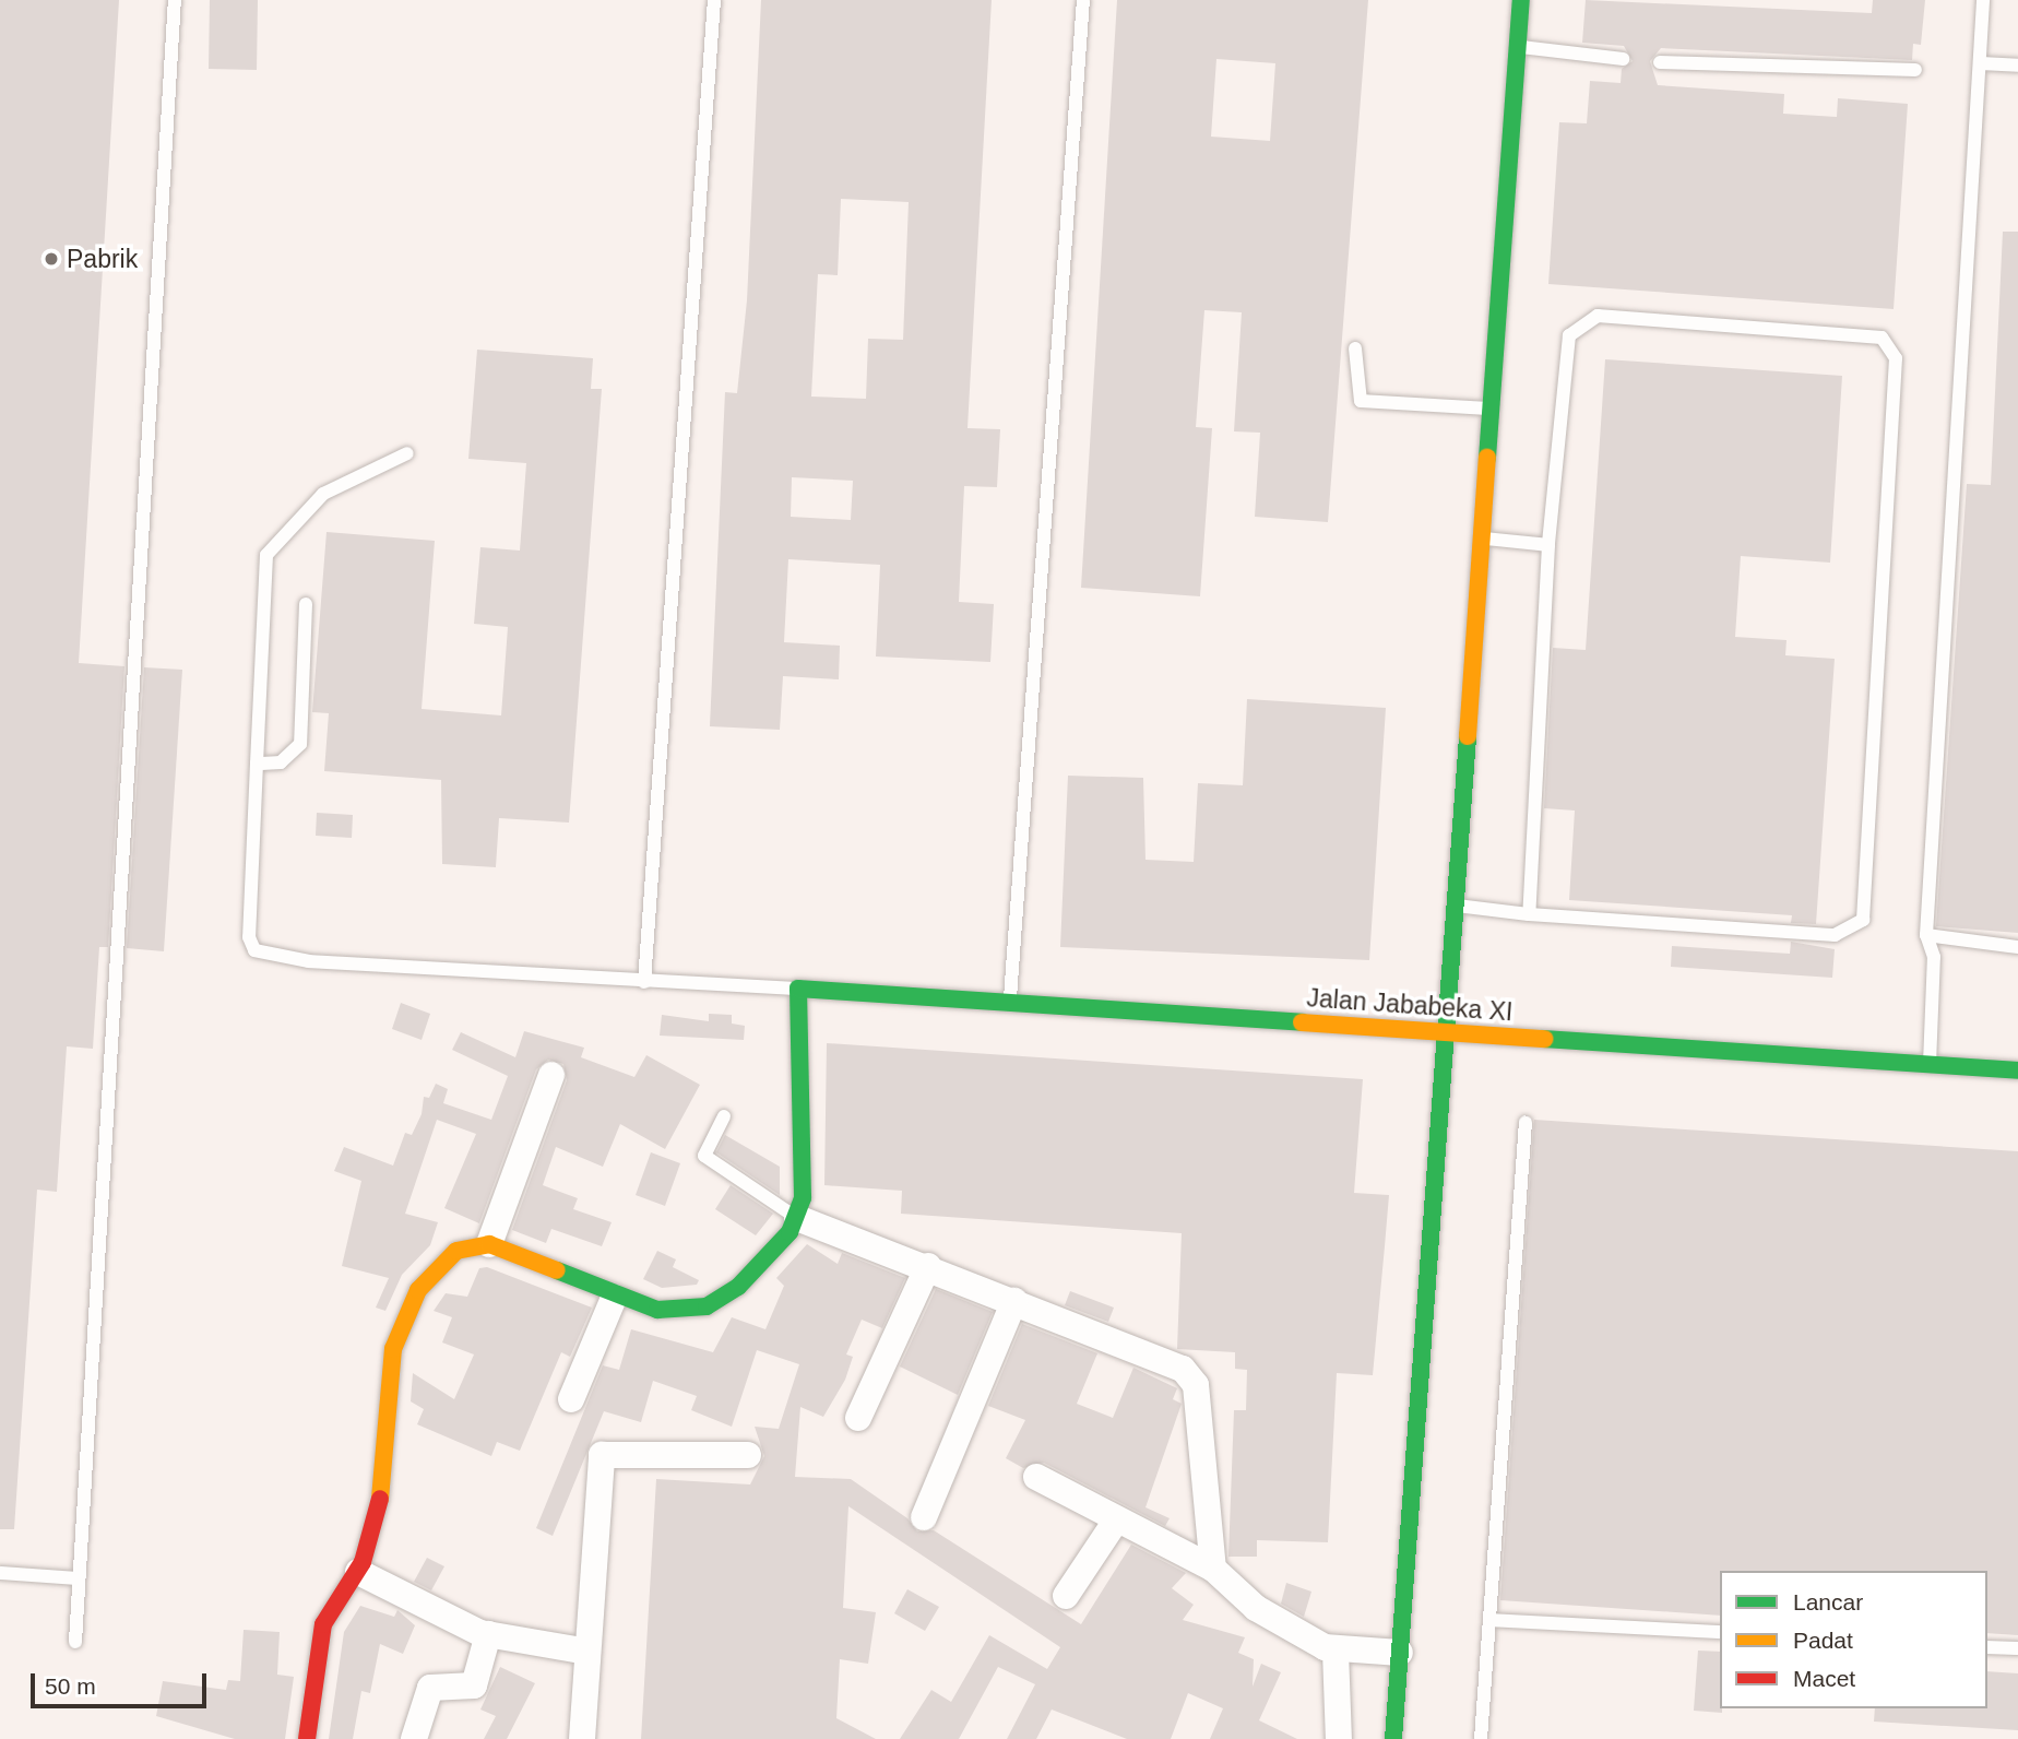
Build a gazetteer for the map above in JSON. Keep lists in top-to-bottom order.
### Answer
{
  "streets": {
    "street": ["Jalan Jababeka XI"]
  },
  "places": ["Pabrik"],
  "legend": ["Lancar", "Padat", "Macet"],
  "scale_bar": "50 m"
}
